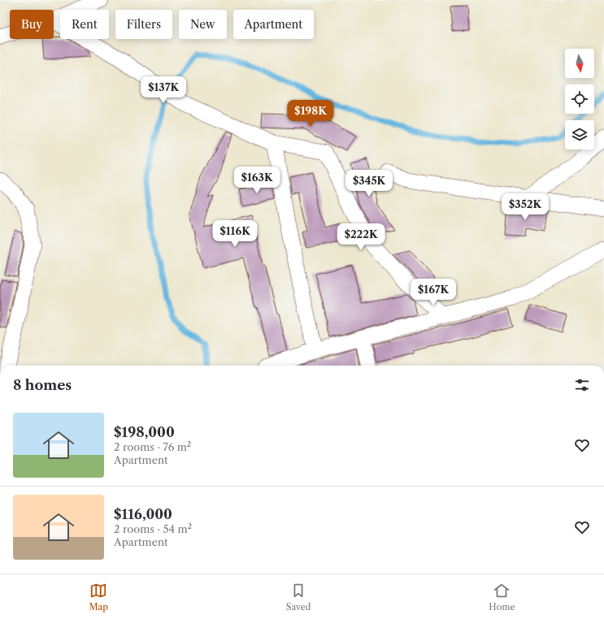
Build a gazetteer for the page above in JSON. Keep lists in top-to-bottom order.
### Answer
{
  "north": "bottom",
  "page": {
    "chip": [
      "Buy",
      "Rent",
      "Filters",
      "New",
      "Apartment"
    ],
    "price": [
      "$137K",
      "$198K",
      "$163K",
      "$345K",
      "$352K",
      "$116K",
      "$222K",
      "$167K"
    ],
    "heading": "8 homes",
    "list": [
      {
        "name": "$198,000",
        "note": "2 rooms · 76 m² · Apartment"
      },
      {
        "name": "$116,000",
        "note": "2 rooms · 54 m² · Apartment"
      }
    ],
    "tabs": ["Map", "Saved", "Home"]
  }
}
